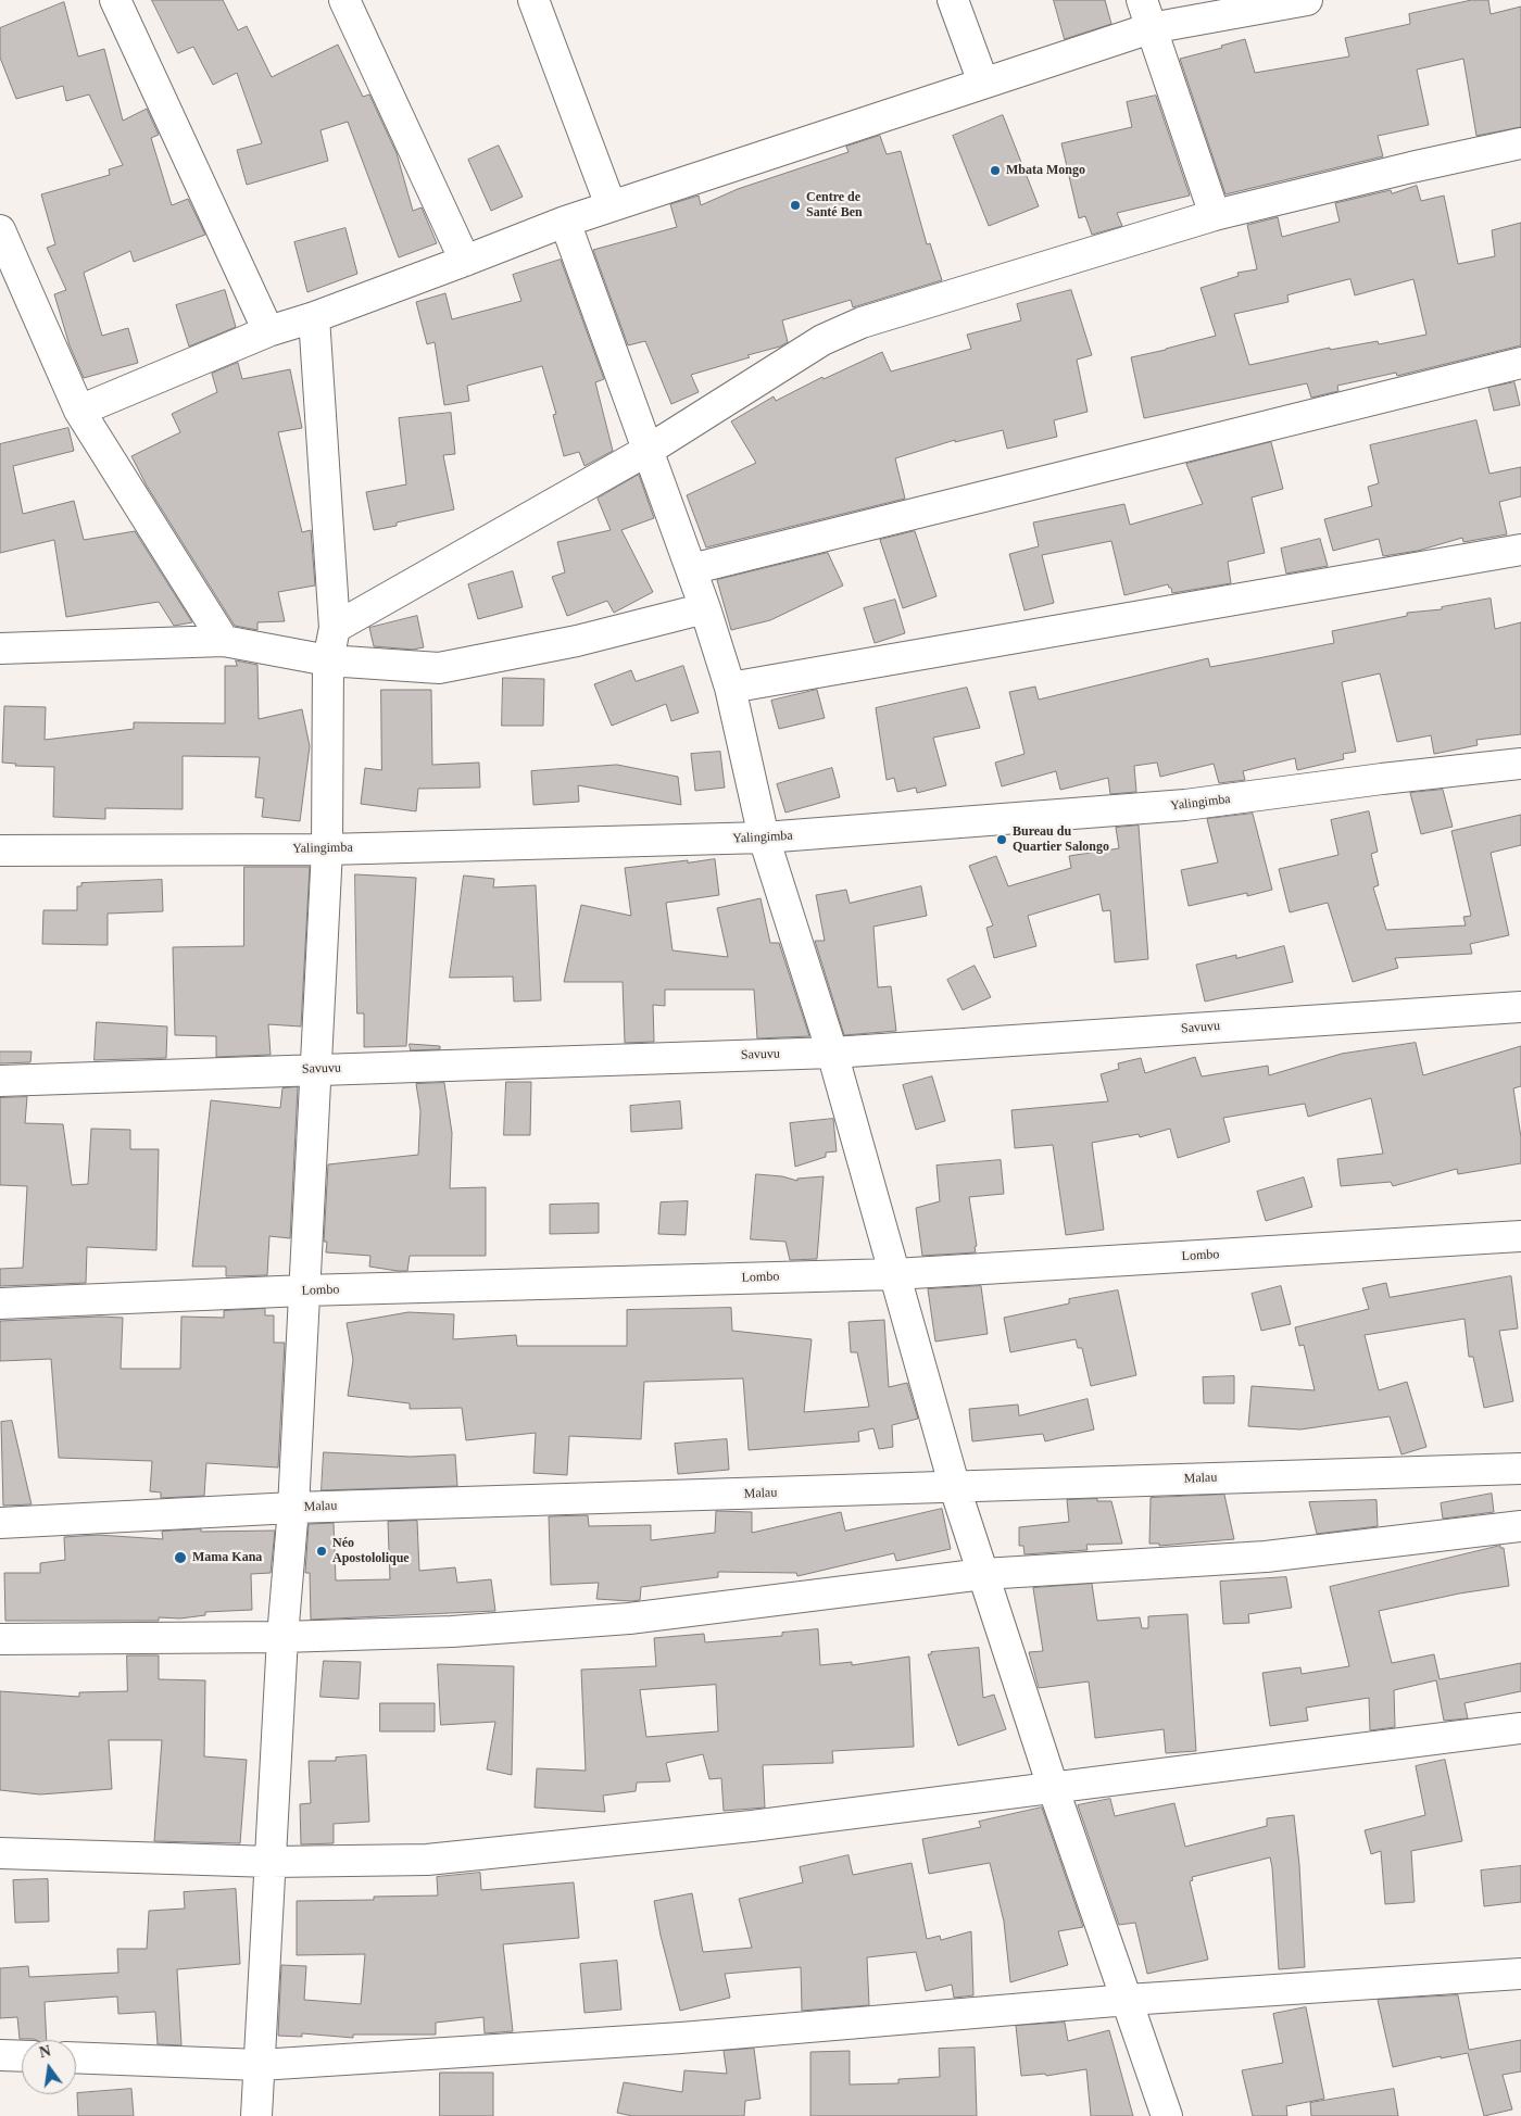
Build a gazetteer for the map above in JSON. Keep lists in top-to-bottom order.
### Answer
{
  "streets": {
    "street": [
      "Yalingimba",
      "Savuvu",
      "Lombo",
      "Malau"
    ]
  },
  "places": [
    "Mbata Mongo",
    "Centre de Santé Ben",
    "Bureau du Quartier Salongo",
    "Néo Apostololique",
    "Mama Kana"
  ],
  "north": "top"
}
